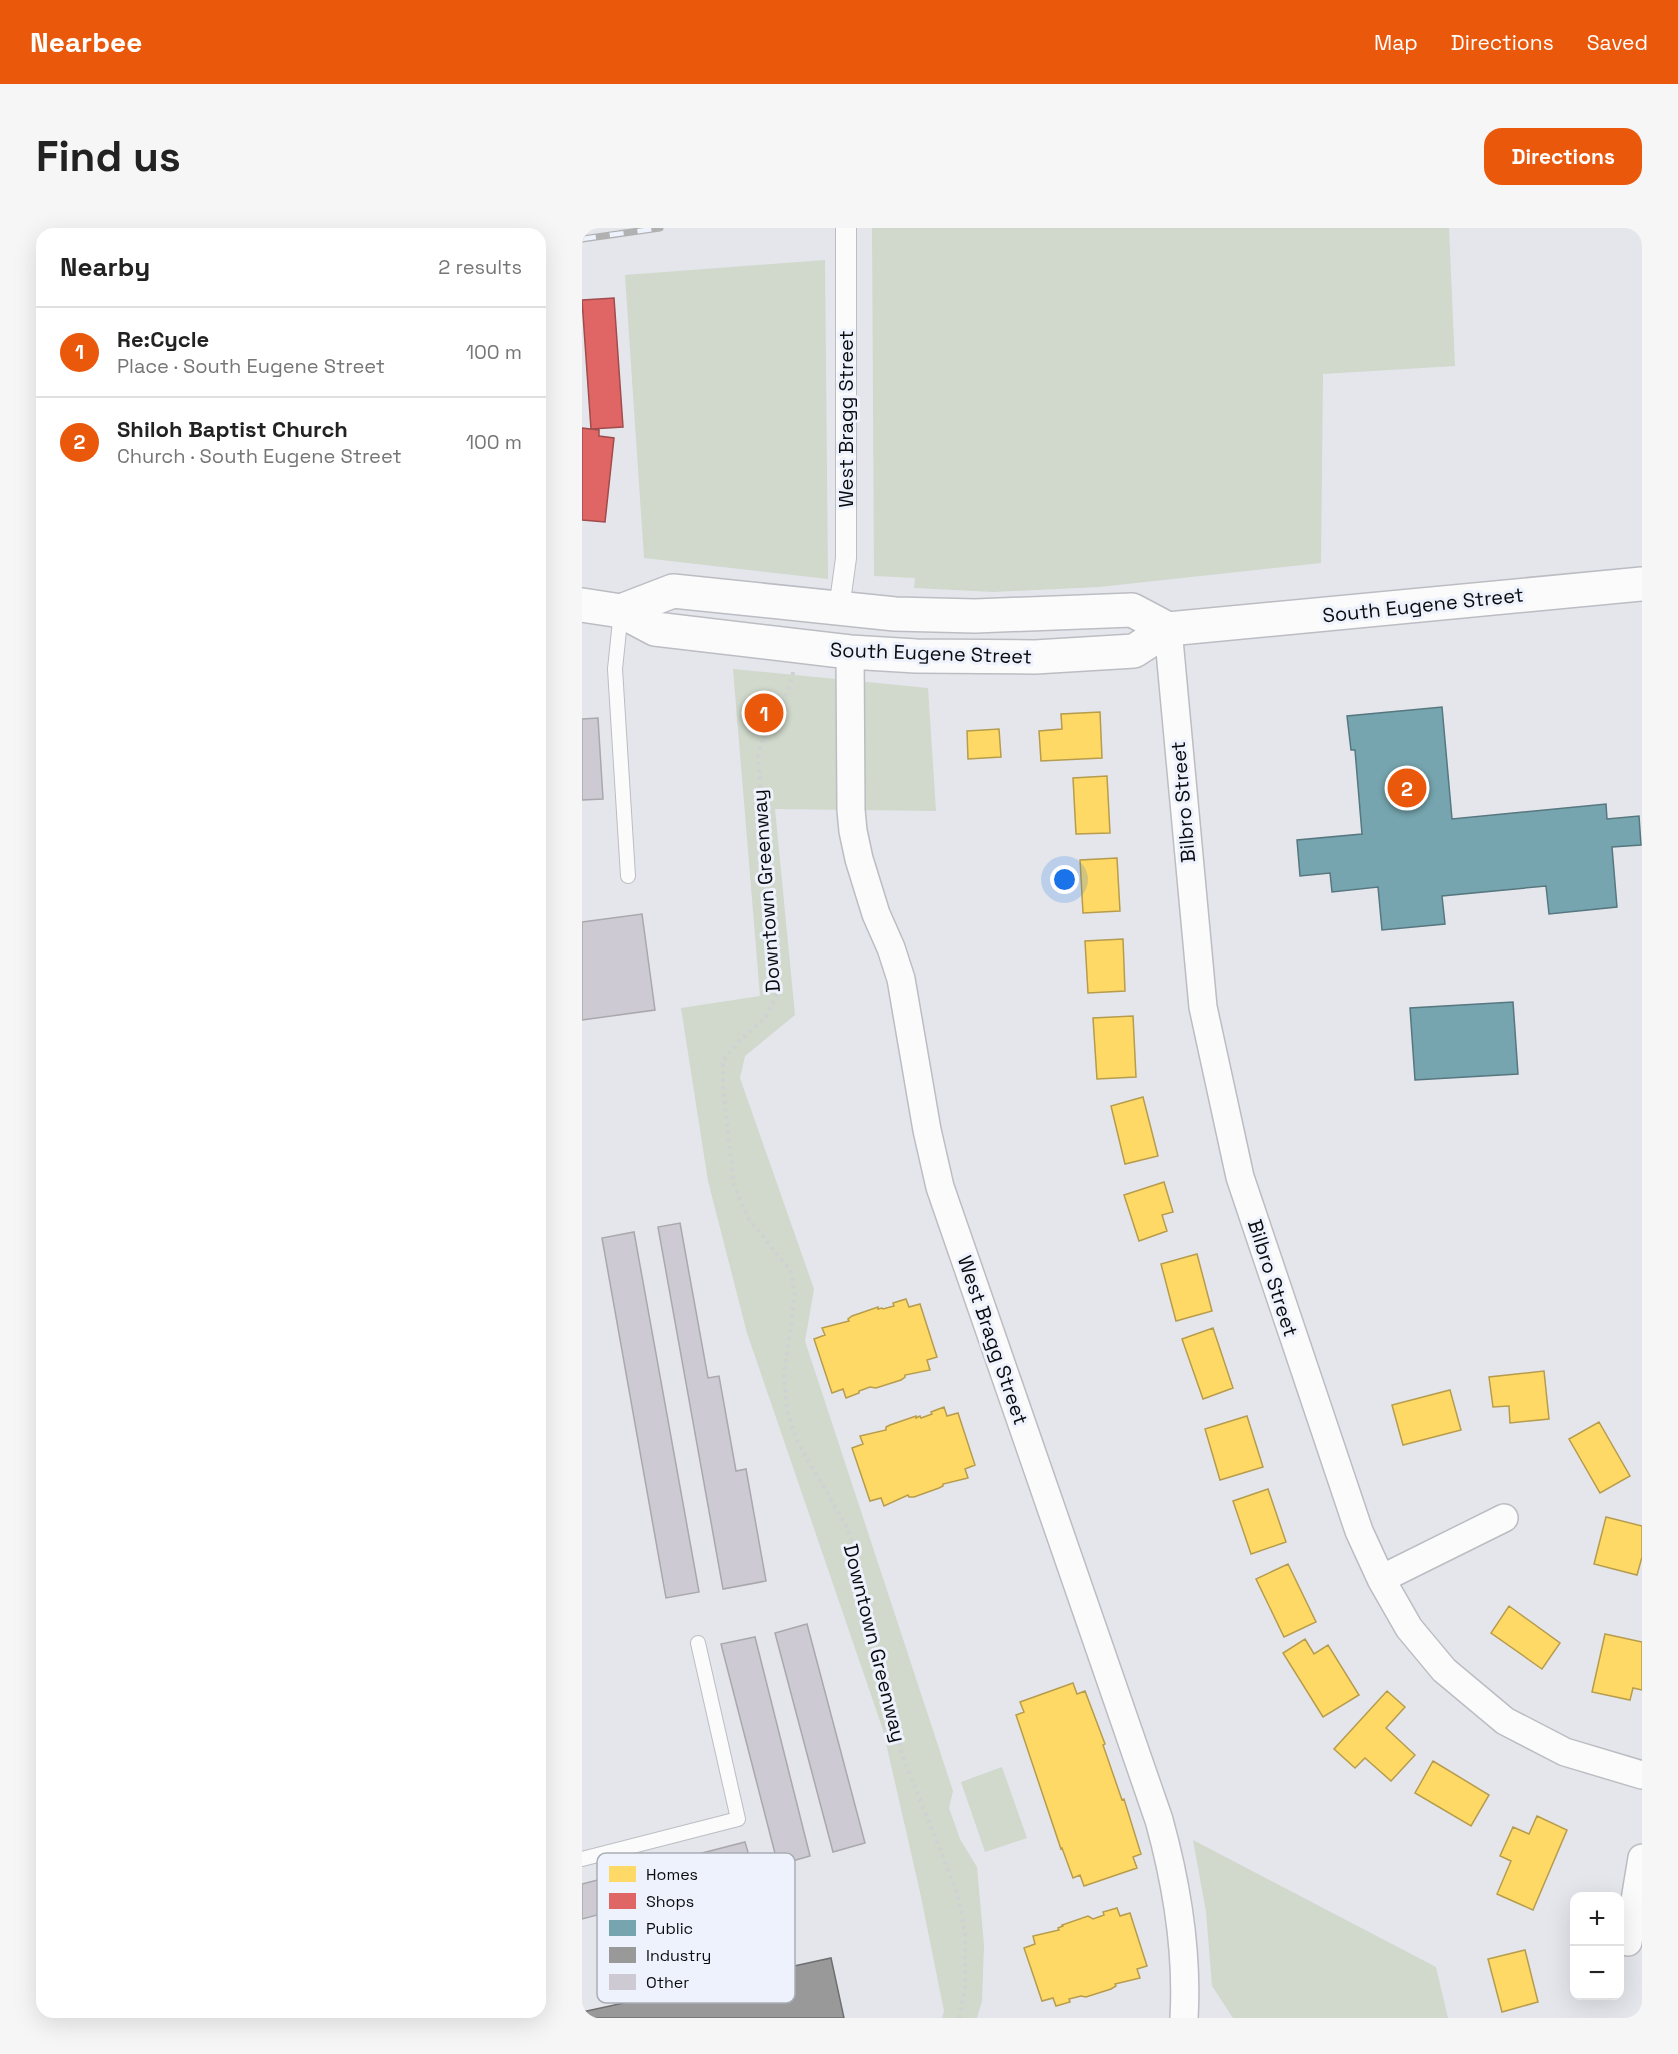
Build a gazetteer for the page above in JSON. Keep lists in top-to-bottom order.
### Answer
{
  "streets": {
    "main road": ["South Eugene Street"],
    "street": ["West Bragg Street", "Bilbro Street"],
    "path": ["Downtown Greenway"]
  },
  "crossings": [
    ["West Bragg Street", "South Eugene Street"],
    ["South Eugene Street", "Bilbro Street"],
    ["South Eugene Street", "Downtown Greenway"]
  ],
  "legend": [
    "Homes",
    "Shops",
    "Public",
    "Industry",
    "Other"
  ],
  "page": {
    "header": "Nearbee",
    "nav": ["Map", "Directions", "Saved"],
    "buttons": "Directions",
    "title": "Find us",
    "heading": ["Nearby", "2 results"],
    "list": [
      {
        "mark": "1",
        "name": "Re:Cycle",
        "note": "Place · South Eugene Street",
        "value": "100 m"
      },
      {
        "mark": "2",
        "name": "Shiloh Baptist Church",
        "note": "Church · South Eugene Street",
        "value": "100 m"
      }
    ],
    "pins": ["1", "2"],
    "map_buttons": ["+", "−"]
  }
}
